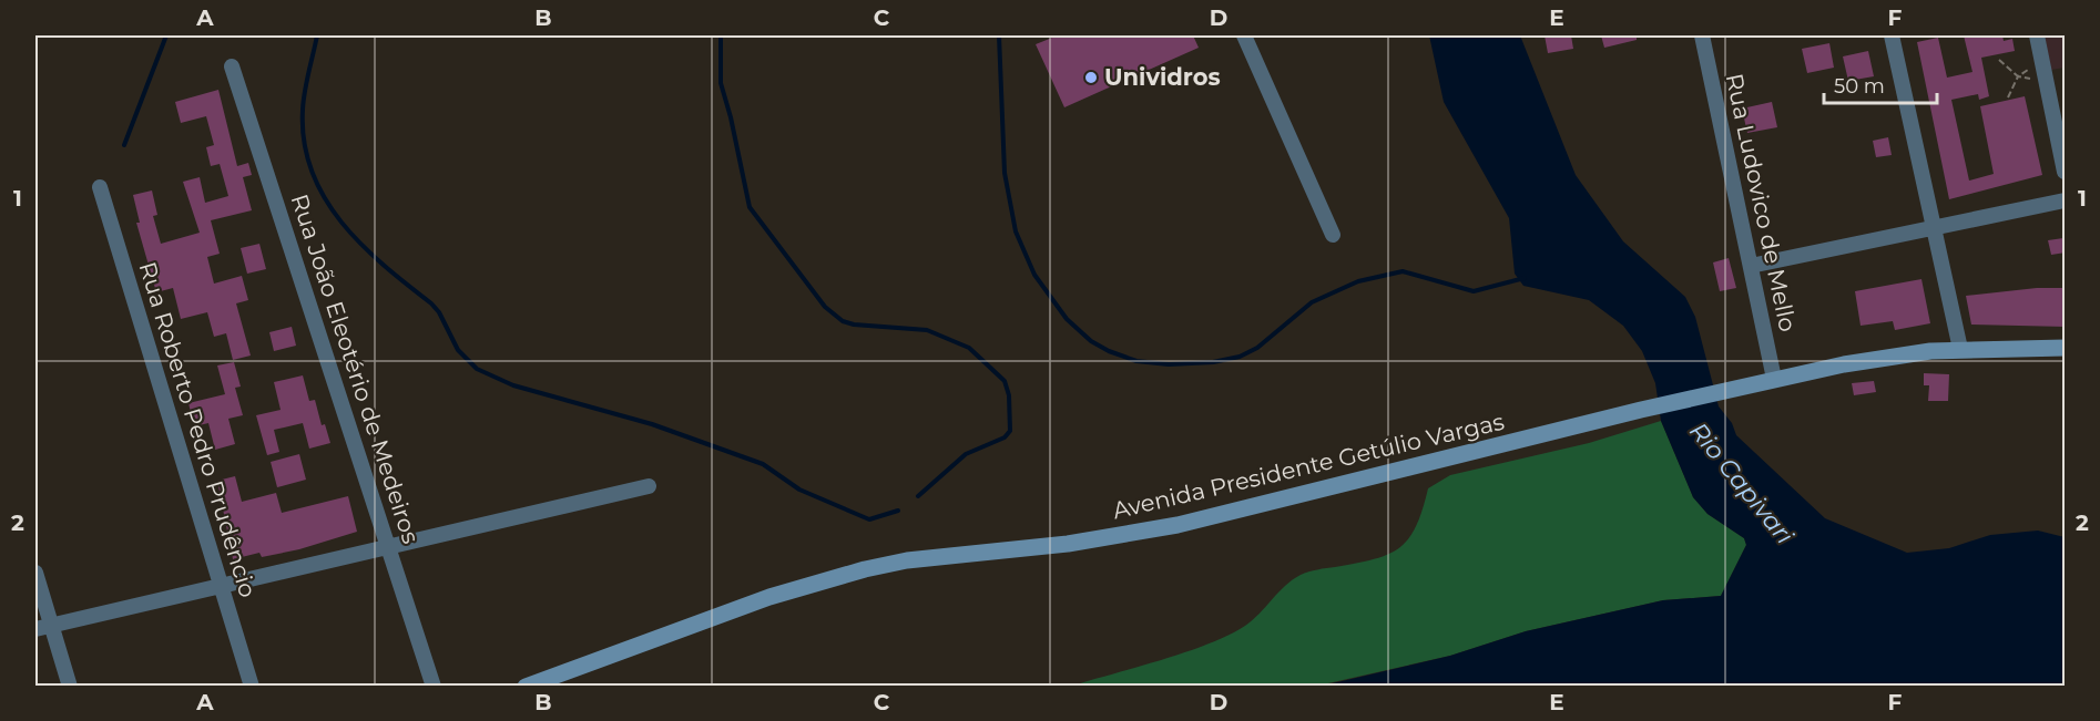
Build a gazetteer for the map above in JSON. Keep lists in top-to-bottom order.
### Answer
{
  "streets": {
    "main road": ["Avenida Presidente Getúlio Vargas"],
    "street": ["Rua Ludovico de Mello", "Rua João Eleotério de Medeiros", "Rua Roberto Pedro Prudêncio"]
  },
  "crossings": [
    ["Rua Ludovico de Mello", "Avenida Presidente Getúlio Vargas"]
  ],
  "water": ["Rio Capivari"],
  "places": ["Unividros"],
  "scale_bar": "50 m",
  "grid": {
    "columns": [
      "A",
      "B",
      "C",
      "D",
      "E",
      "F"
    ],
    "rows": ["1", "2"]
  }
}
